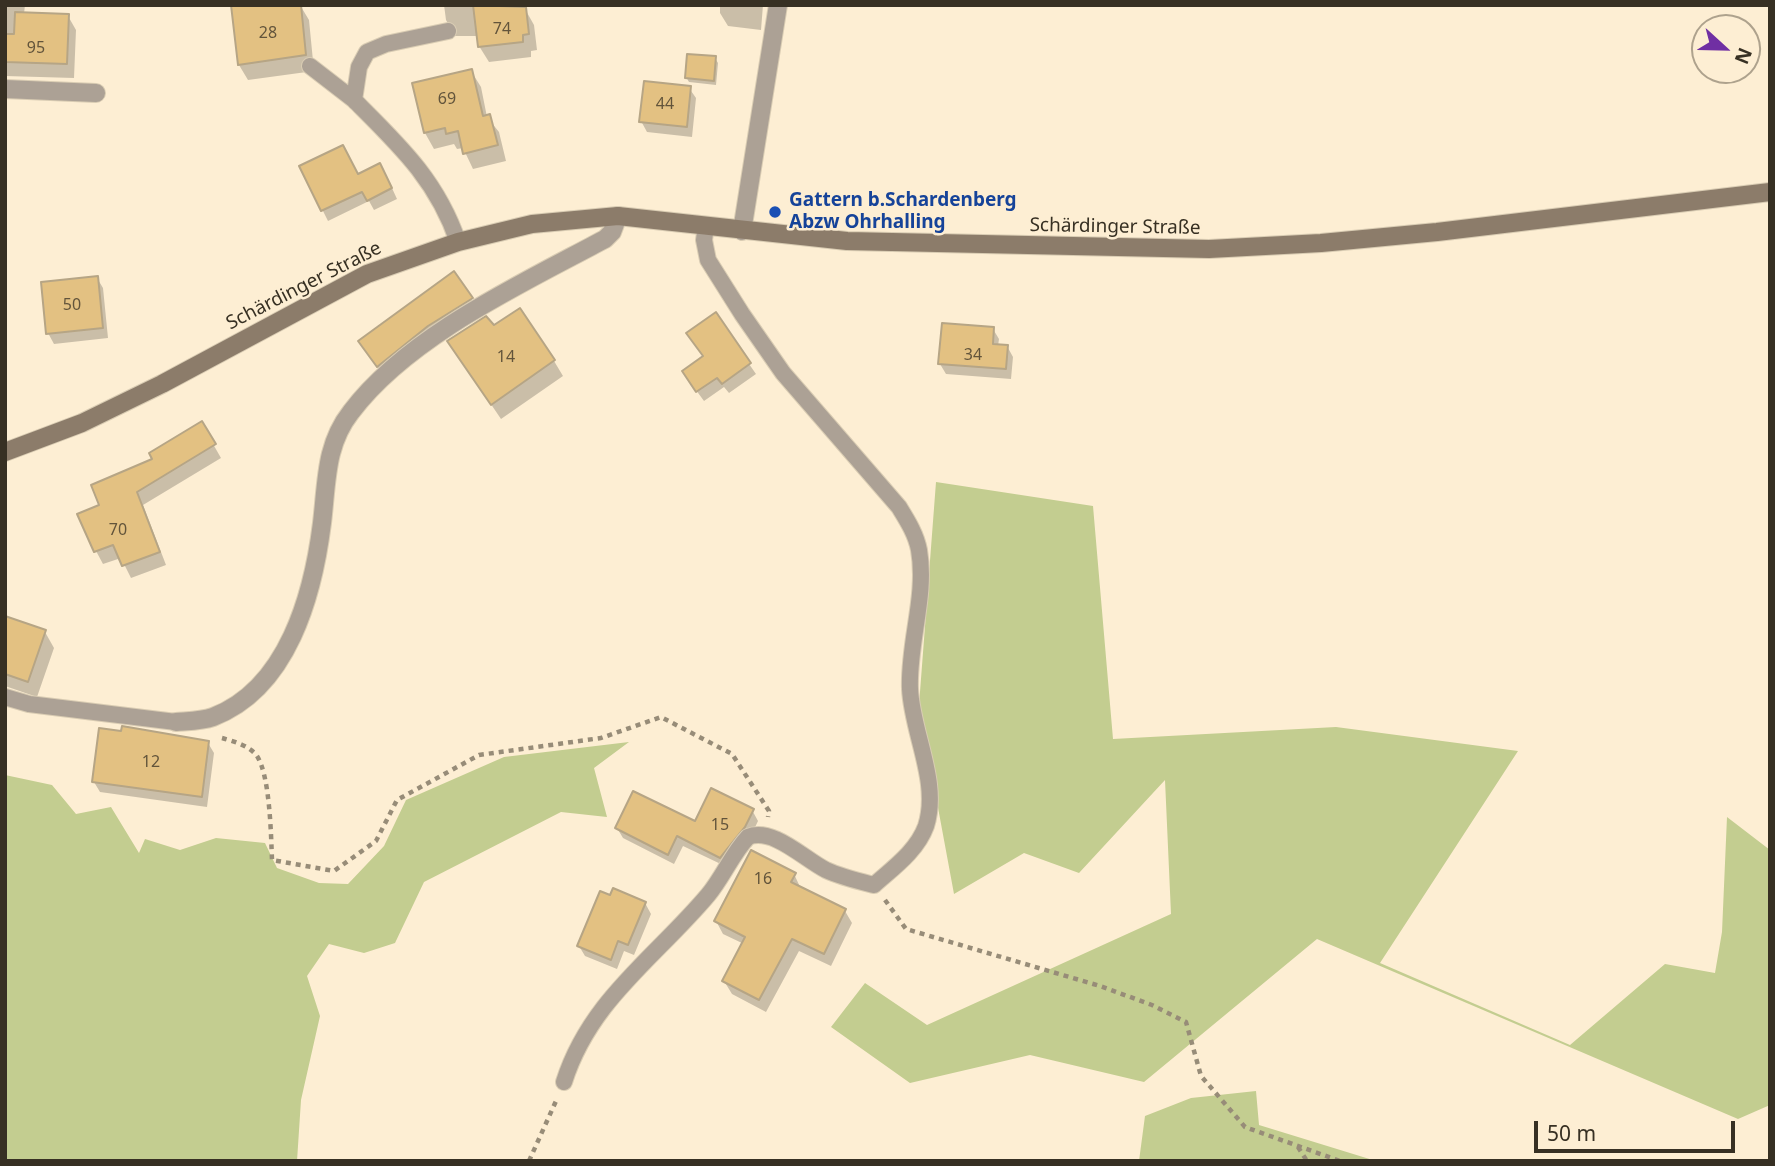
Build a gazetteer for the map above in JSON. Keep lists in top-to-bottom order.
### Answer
{
  "streets": {
    "main road": ["Schärdinger Straße"]
  },
  "places": ["Gattern b.Schardenberg Abzw Ohrhalling"],
  "house_numbers": [
    "74",
    "28",
    "95",
    "69",
    "44",
    "50",
    "34",
    "14",
    "70",
    "12",
    "15",
    "16"
  ],
  "scale_bar": "50 m",
  "north": "right"
}
